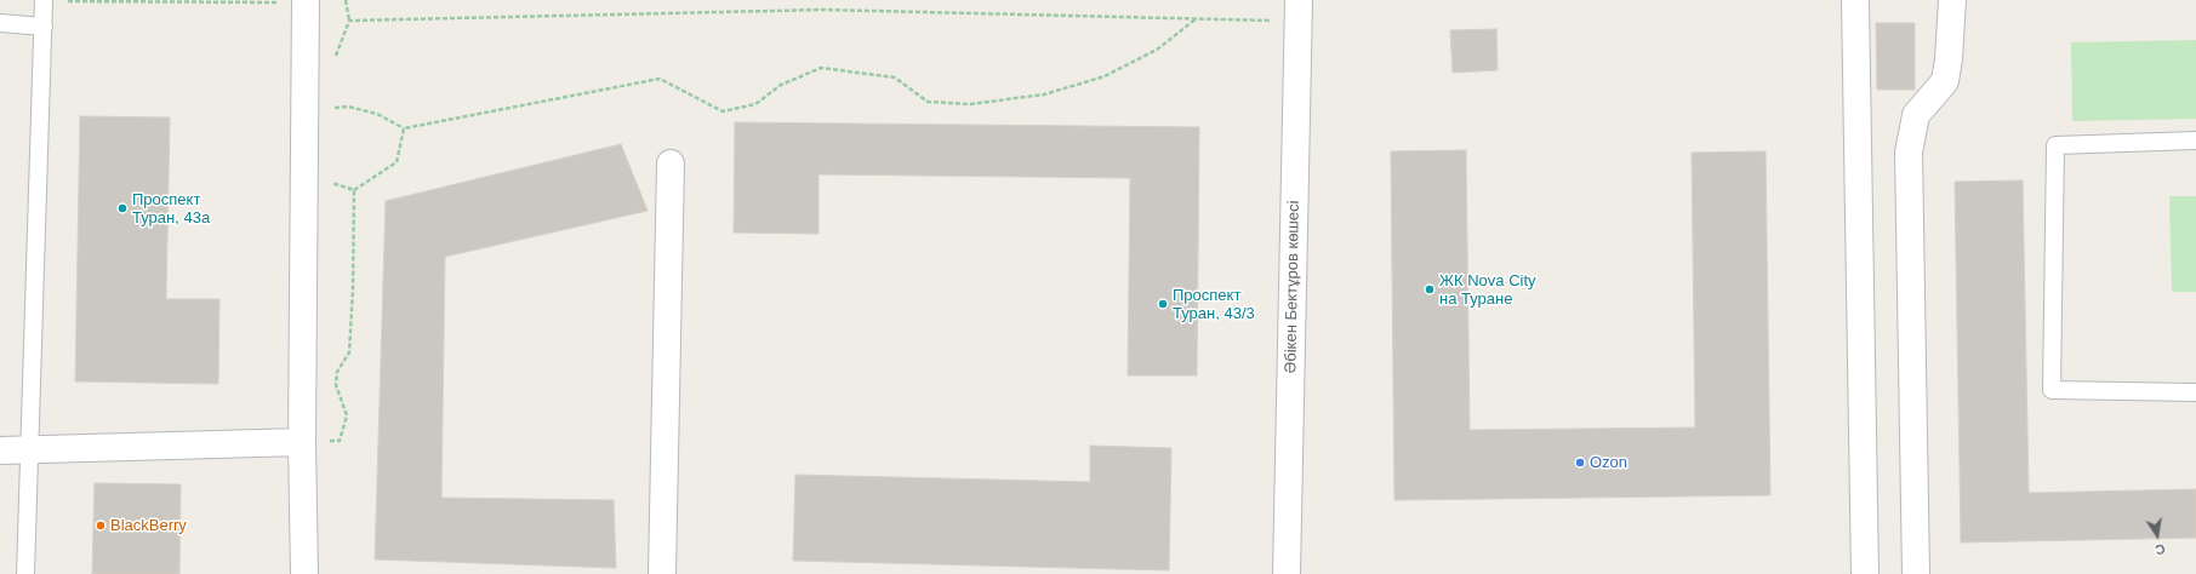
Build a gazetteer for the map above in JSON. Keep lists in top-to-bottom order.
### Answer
{
  "streets": {
    "street": ["Әбікен Бектұров көшесі"]
  },
  "places": [
    "Проспект Туран, 43а",
    "ЖК Nova City на Туране",
    "Проспект Туран, 43/3",
    "Ozon",
    "BlackBerry"
  ],
  "north": "bottom"
}
